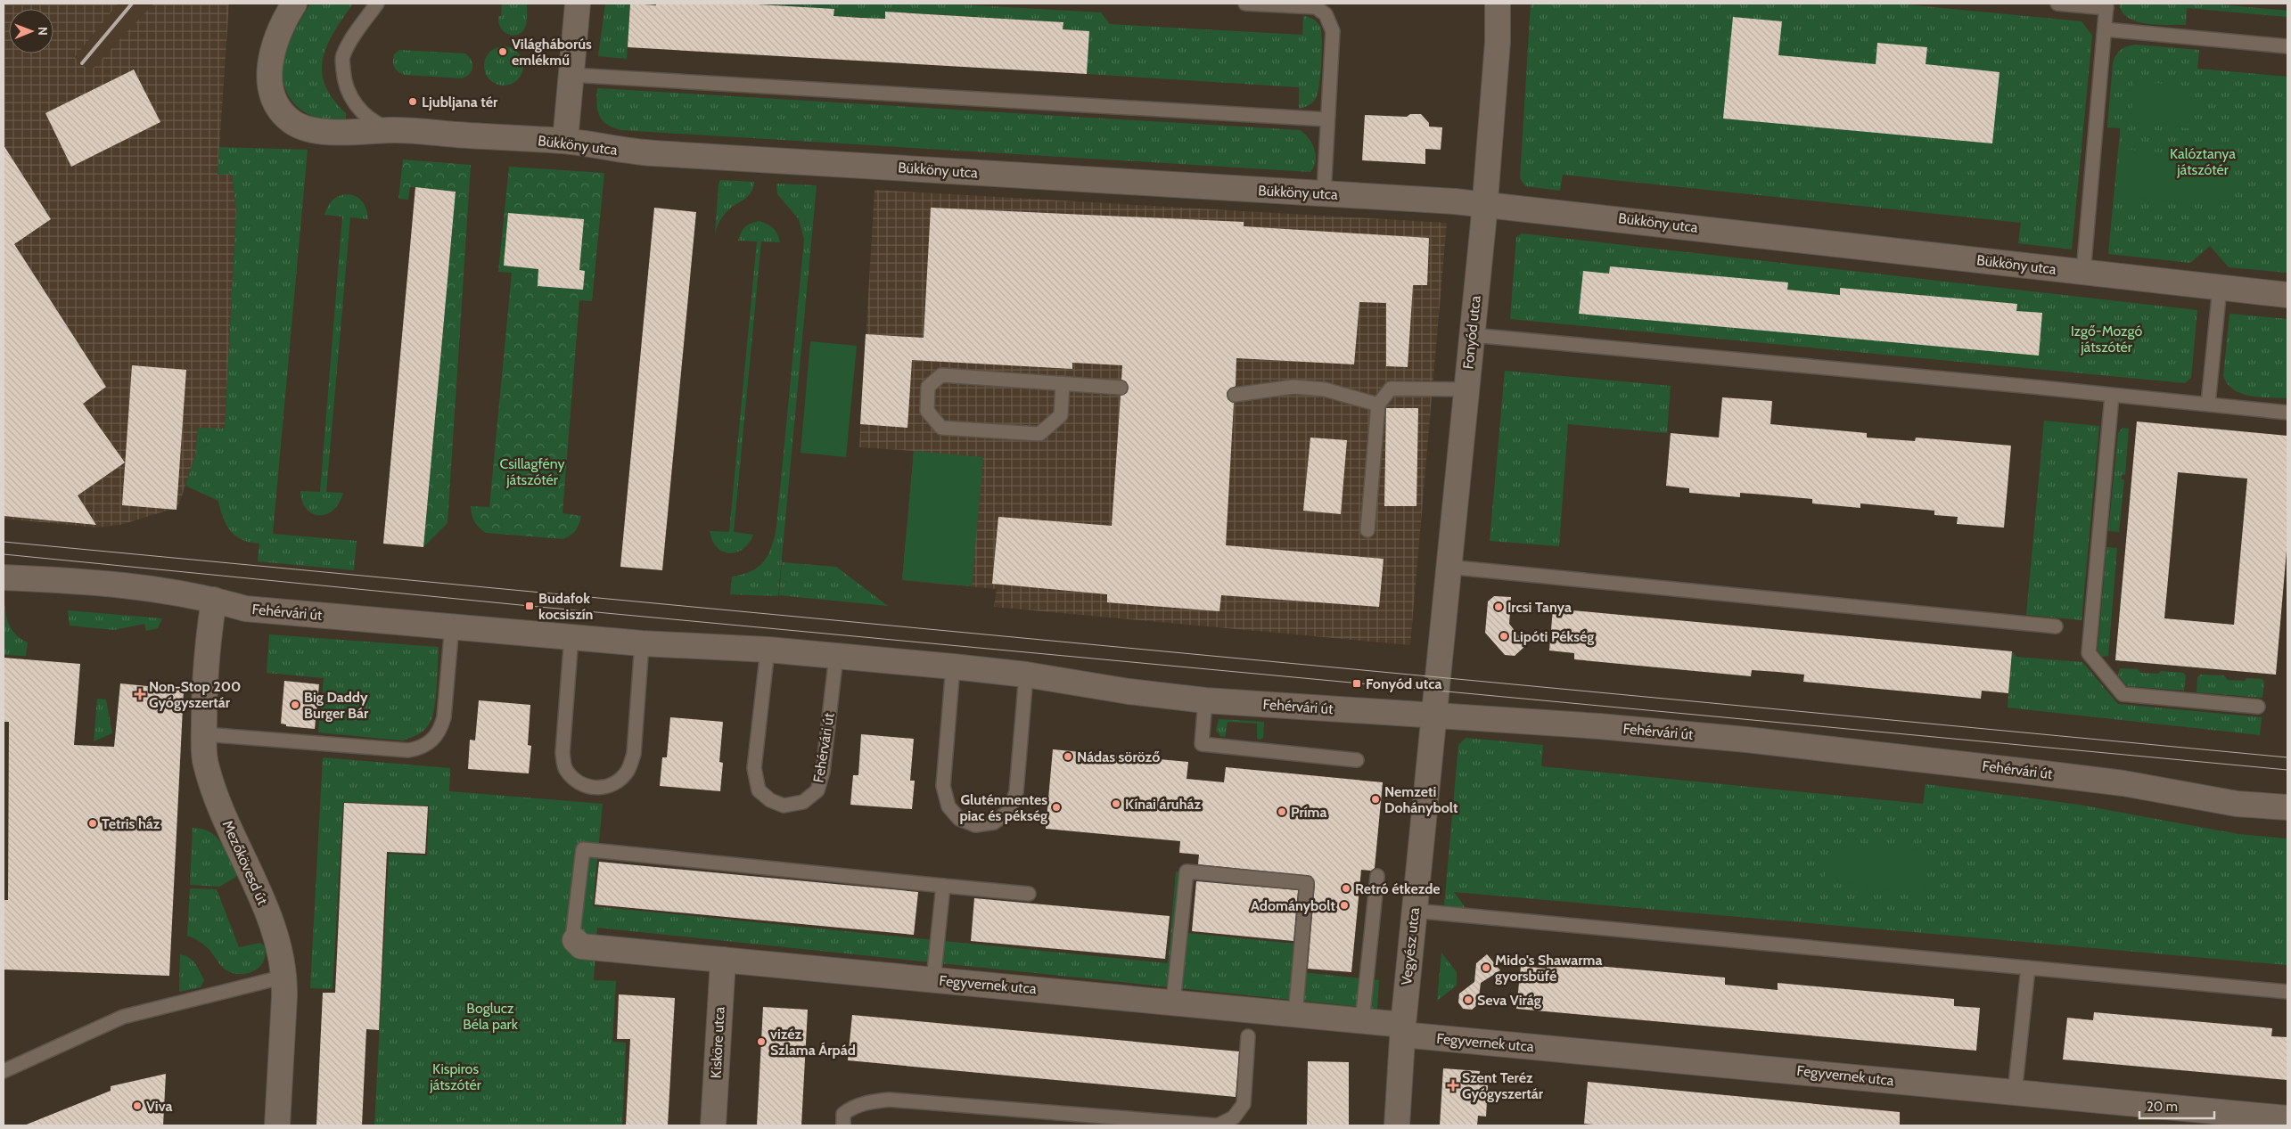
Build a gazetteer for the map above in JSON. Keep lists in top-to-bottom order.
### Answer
{
  "streets": {
    "street": [
      "Bükköny utca",
      "Fonyód utca",
      "Fehérvári út",
      "Mezőkövesd út",
      "Vegyész utca",
      "Fegyvernek utca",
      "Kisköre utca"
    ]
  },
  "crossings": [
    ["Bükköny utca", "Fonyód utca"],
    ["Fonyód utca", "Fehérvári út"],
    ["Fonyód utca", "Vegyész utca"],
    ["Fehérvári út", "Mezőkövesd út"],
    ["Fehérvári út", "Vegyész utca"],
    ["Vegyész utca", "Fegyvernek utca"],
    ["Fegyvernek utca", "Kisköre utca"]
  ],
  "parks": [
    "Kalóztanya játszótér",
    "Izgő-Mozgó játszótér",
    "Csillagfény játszótér",
    "Boglucz Béla park",
    "Kispiros játszótér"
  ],
  "places": {
    "other": [
      "Világháborús emlékmű",
      "Ljubljana tér",
      "Ircsi Tanya",
      "Lipóti Pékség",
      "Big Daddy Burger Bár",
      "Nádas söröző",
      "Nemzeti Dohánybolt",
      "Kínai áruház",
      "Gluténmentes piac és pékség",
      "Príma",
      "Tetris ház",
      "Retró étkezde",
      "Adománybolt",
      "Mido's Shawarma gyorsbüfé",
      "Seva Virág",
      "vizéz Szlama Árpád",
      "Viva"
    ],
    "transit": ["Budafok kocsiszín", "Fonyód utca"],
    "health": ["Non-Stop 200 Gyógyszertár", "Szent Teréz Gyógyszertár"]
  },
  "scale_bar": "20 m",
  "north": "right"
}
